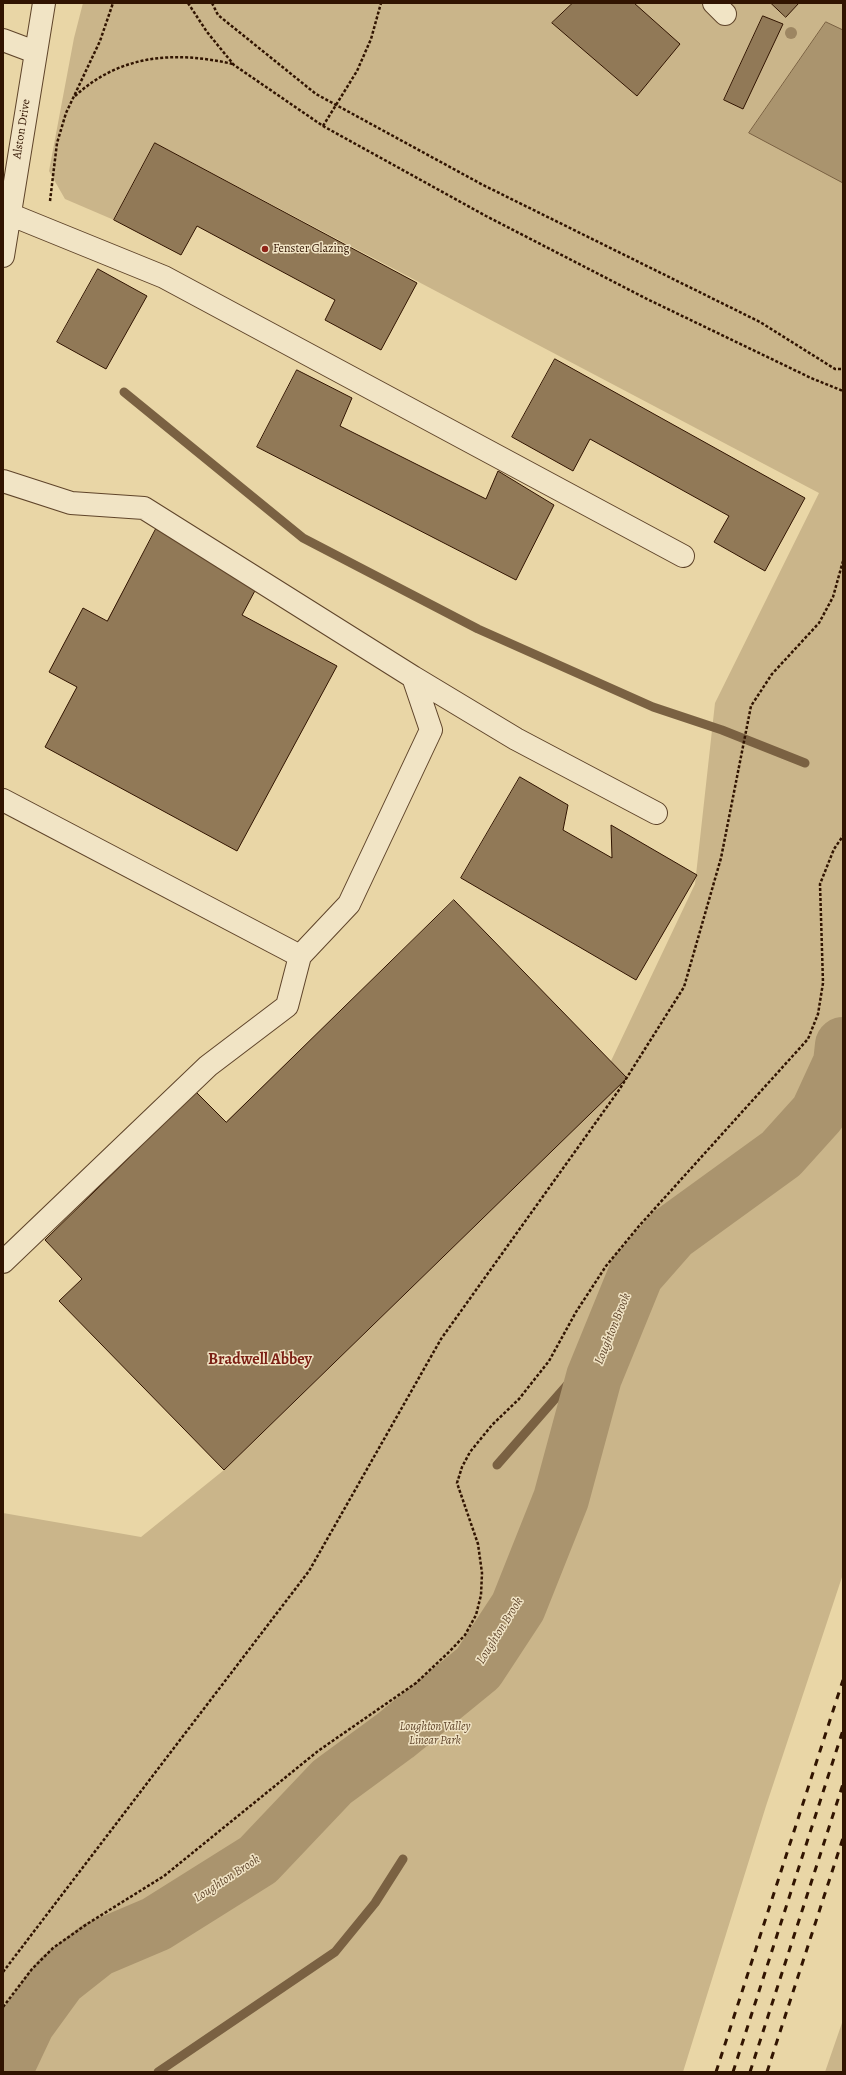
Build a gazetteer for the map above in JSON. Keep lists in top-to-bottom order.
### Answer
{
  "streets": {
    "street": ["Alston Drive"]
  },
  "districts": ["Bradwell Abbey"],
  "water": ["Loughton Brook"],
  "parks": ["Loughton Valley Linear Park"],
  "places": ["Fenster Glazing"]
}
